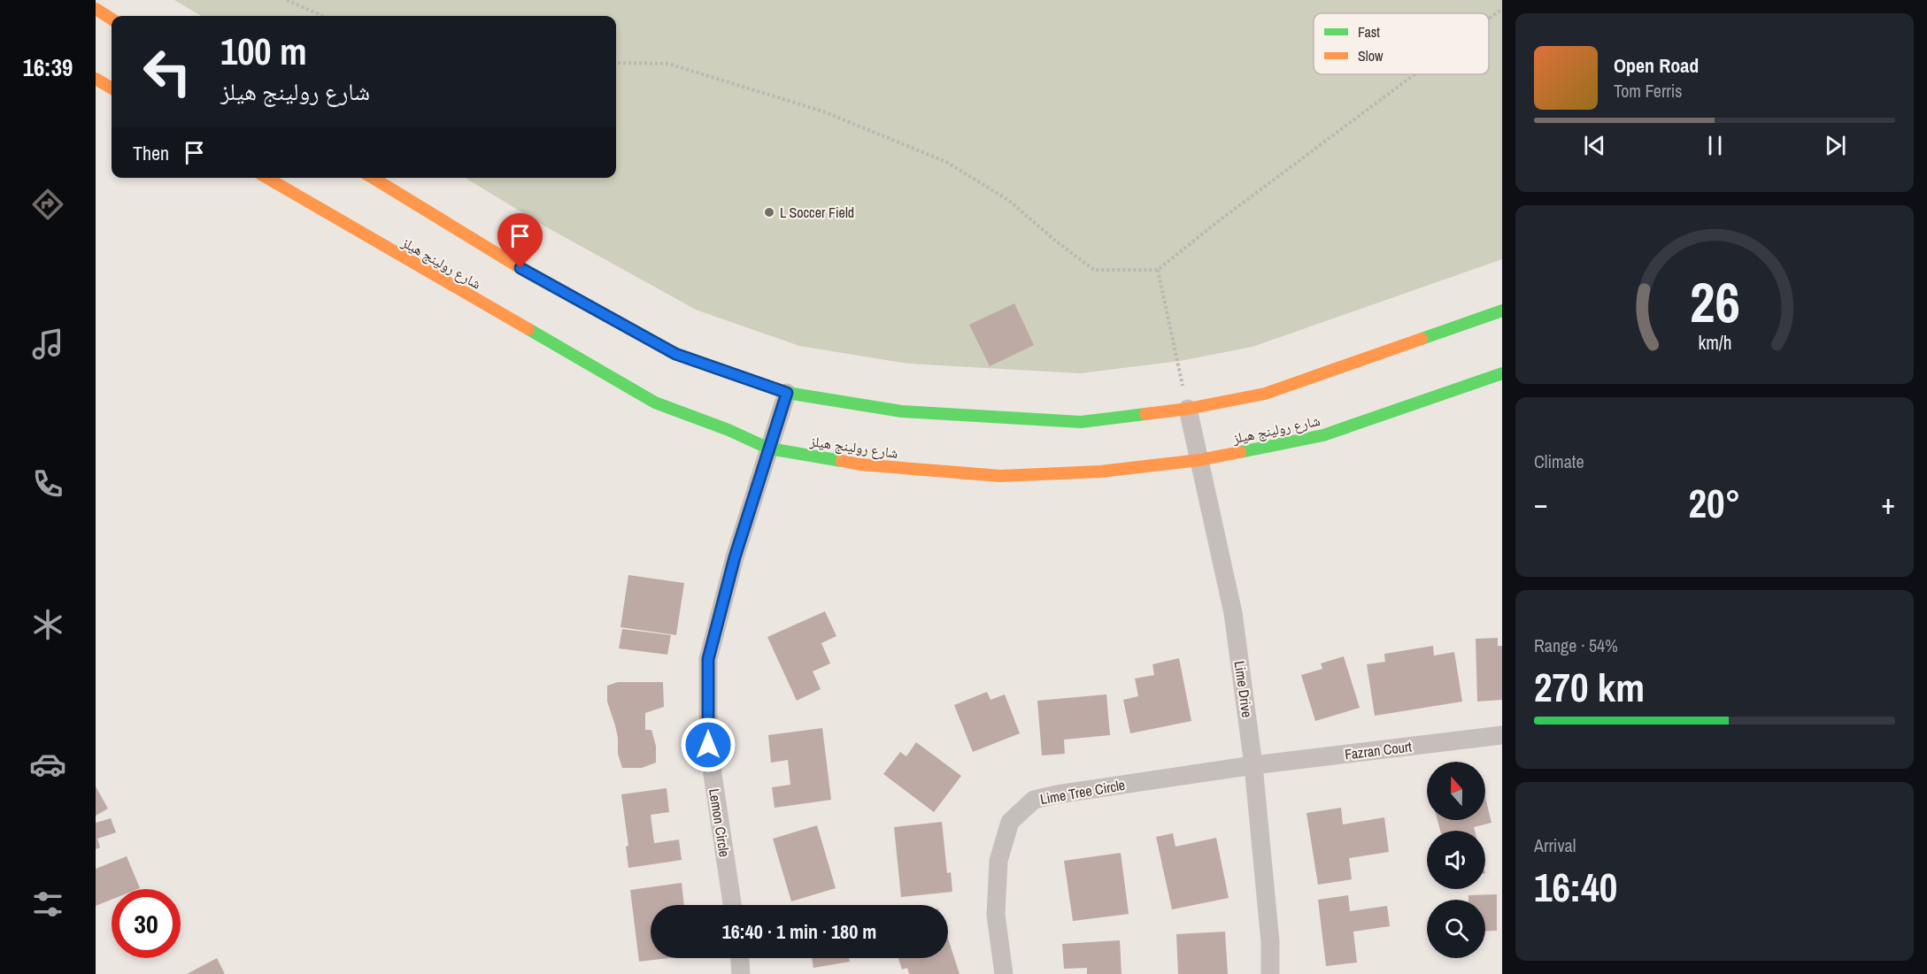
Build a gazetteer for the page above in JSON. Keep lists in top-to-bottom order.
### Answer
{
  "streets": {
    "main road": ["شارع رولينج هيلز"],
    "street": [
      "Lime Drive",
      "Fazran Court",
      "Lime Tree Circle",
      "Lemon Circle"
    ]
  },
  "crossings": [
    ["شارع رولينج هيلز", "Lime Drive"],
    ["شارع رولينج هيلز", "Lemon Circle"],
    ["Lime Drive", "Fazran Court"],
    ["Lime Drive", "Lime Tree Circle"],
    ["Fazran Court", "Lime Tree Circle"]
  ],
  "places": ["L Soccer Field"],
  "legend": ["Fast", "Slow"],
  "north": "top",
  "page": {
    "tabs": "16:39",
    "turn": ["100 m", "شارع رولينج هيلز"],
    "song": ["Open Road", "Tom Ferris"],
    "then": "Then",
    "tile": [
      "Climate",
      ["Range · 54%", "270 km"],
      ["Arrival", "16:40"]
    ],
    "heat": ["−", "20°", "+"],
    "limit": "30",
    "trip": "16:40 · 1 min · 180 m",
    "gauge": ["26", "km/h"]
  }
}
